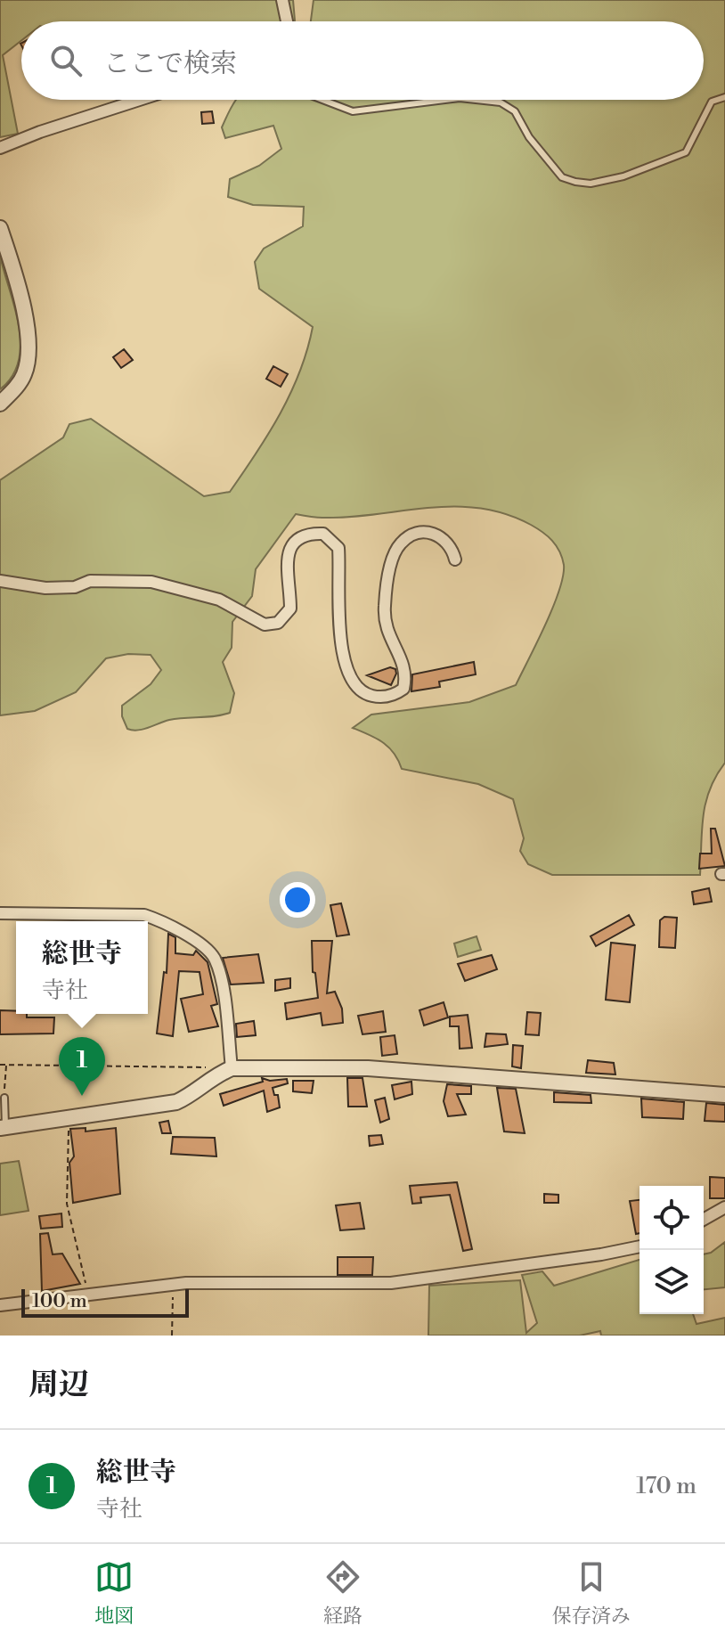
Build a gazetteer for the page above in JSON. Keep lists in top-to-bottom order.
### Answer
{
  "scale_bar": "100 m",
  "page": {
    "search": "ここで検索",
    "popup": ["総世寺", "寺社"],
    "pins": "1",
    "scale": "100 m",
    "heading": "周辺",
    "list": [
      {
        "mark": "1",
        "name": "総世寺",
        "note": "寺社",
        "value": "170 m"
      }
    ],
    "nav": ["地図", "経路", "保存済み"]
  }
}
